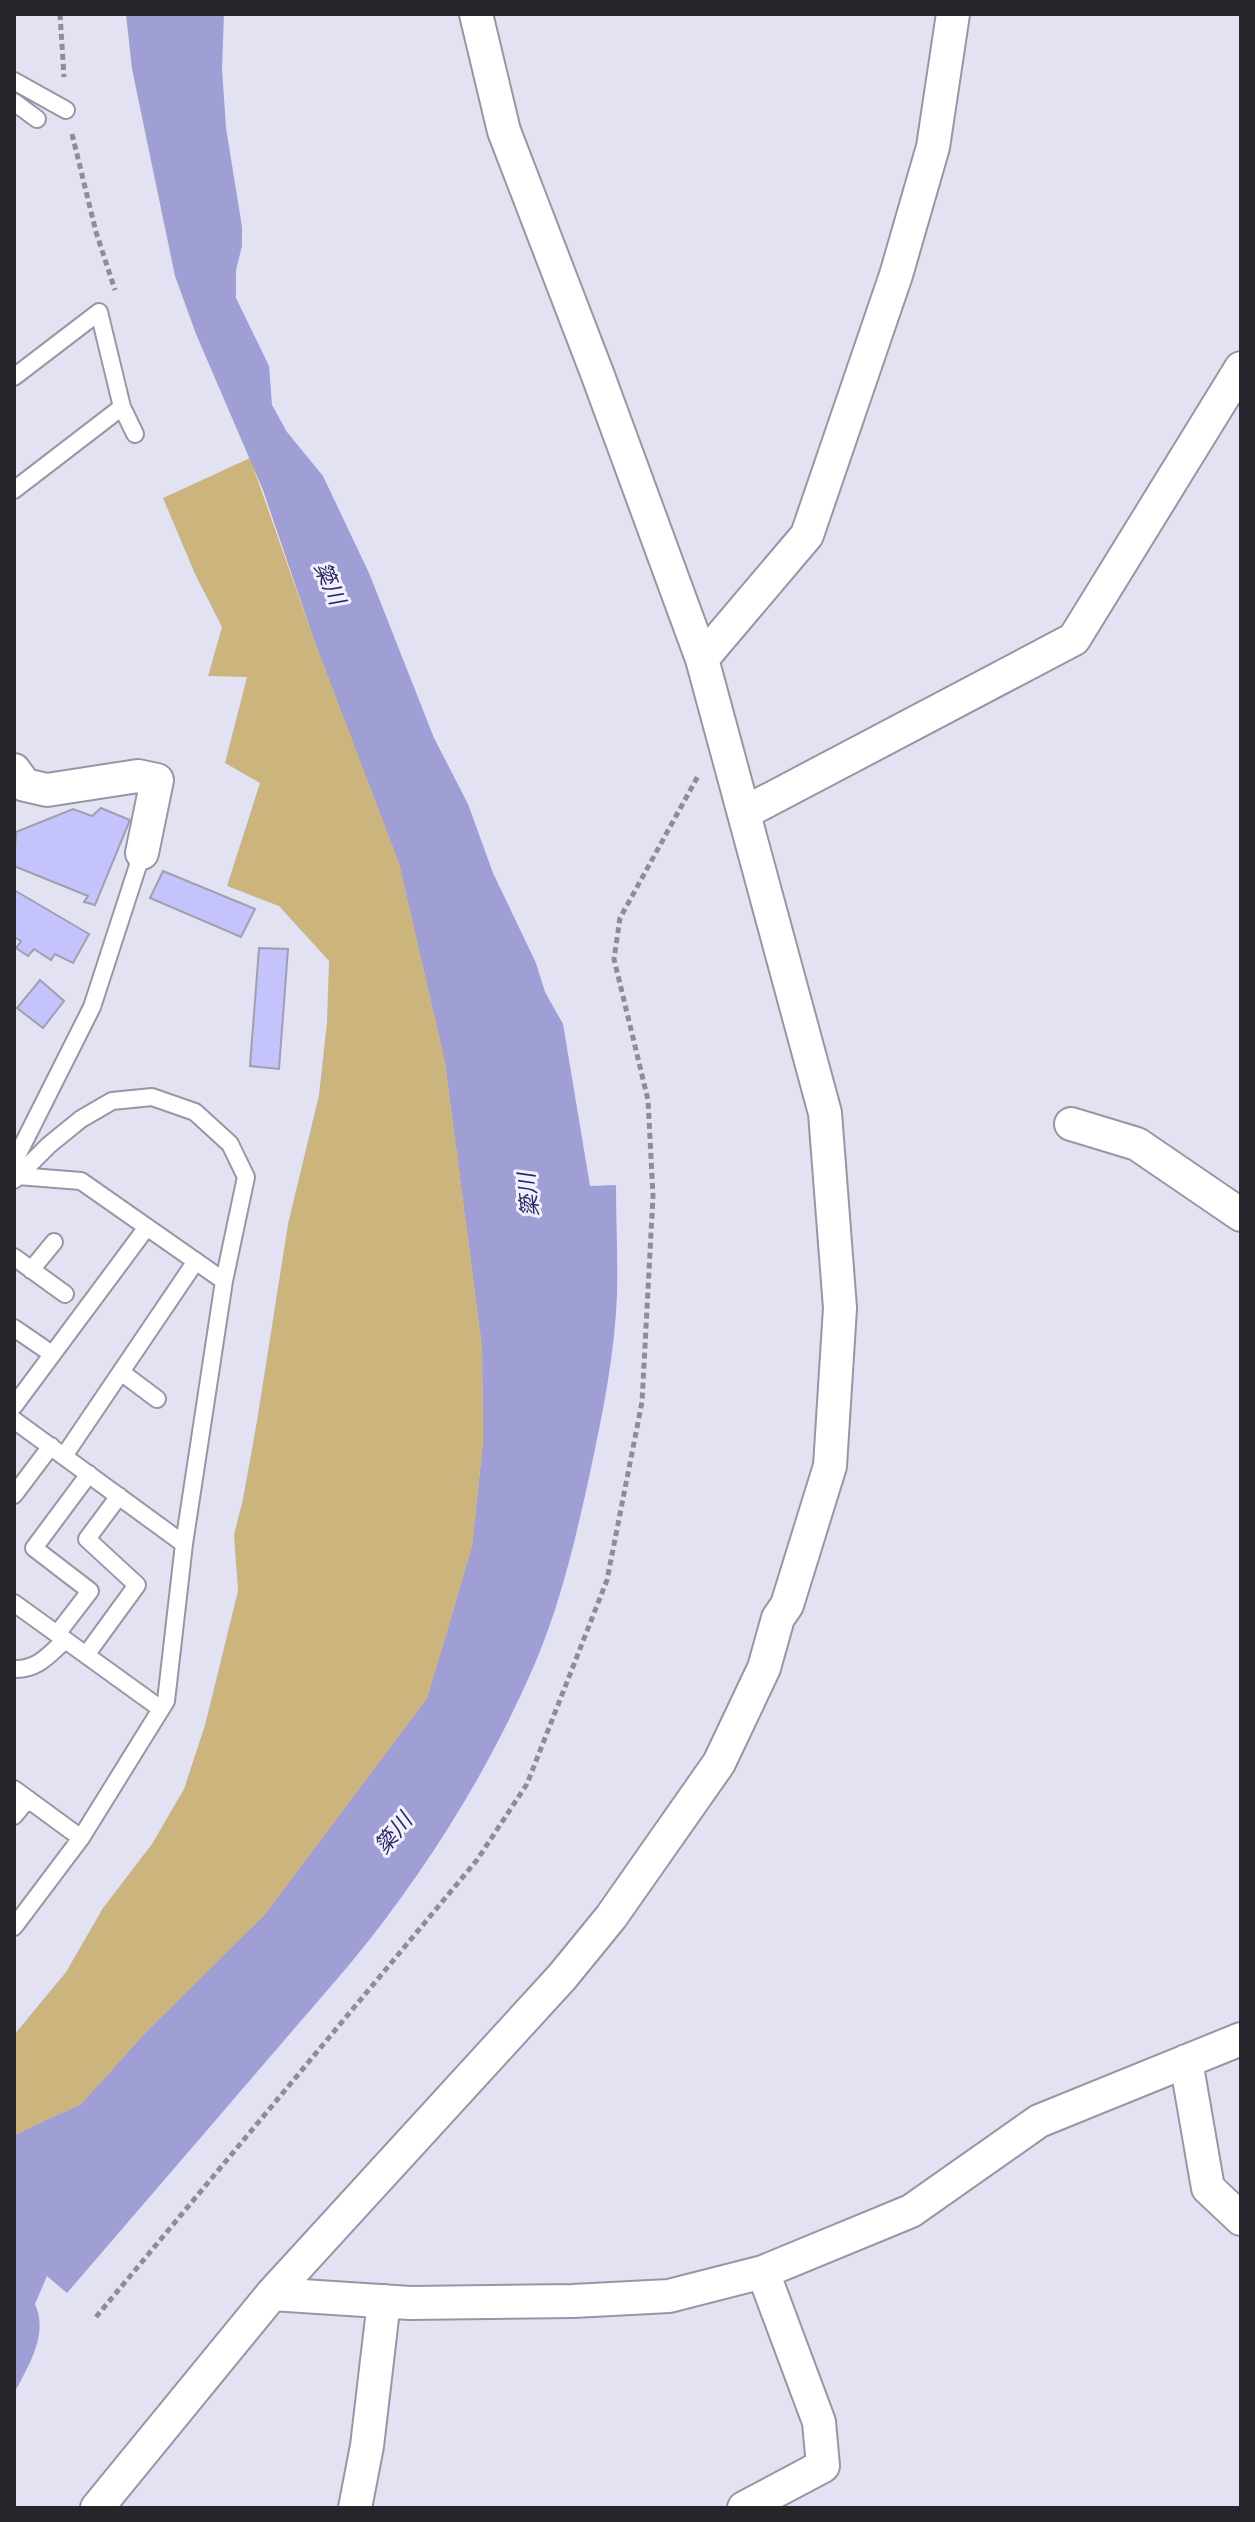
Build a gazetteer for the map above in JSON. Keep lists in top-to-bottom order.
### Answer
{
  "water": ["簗川"]
}
